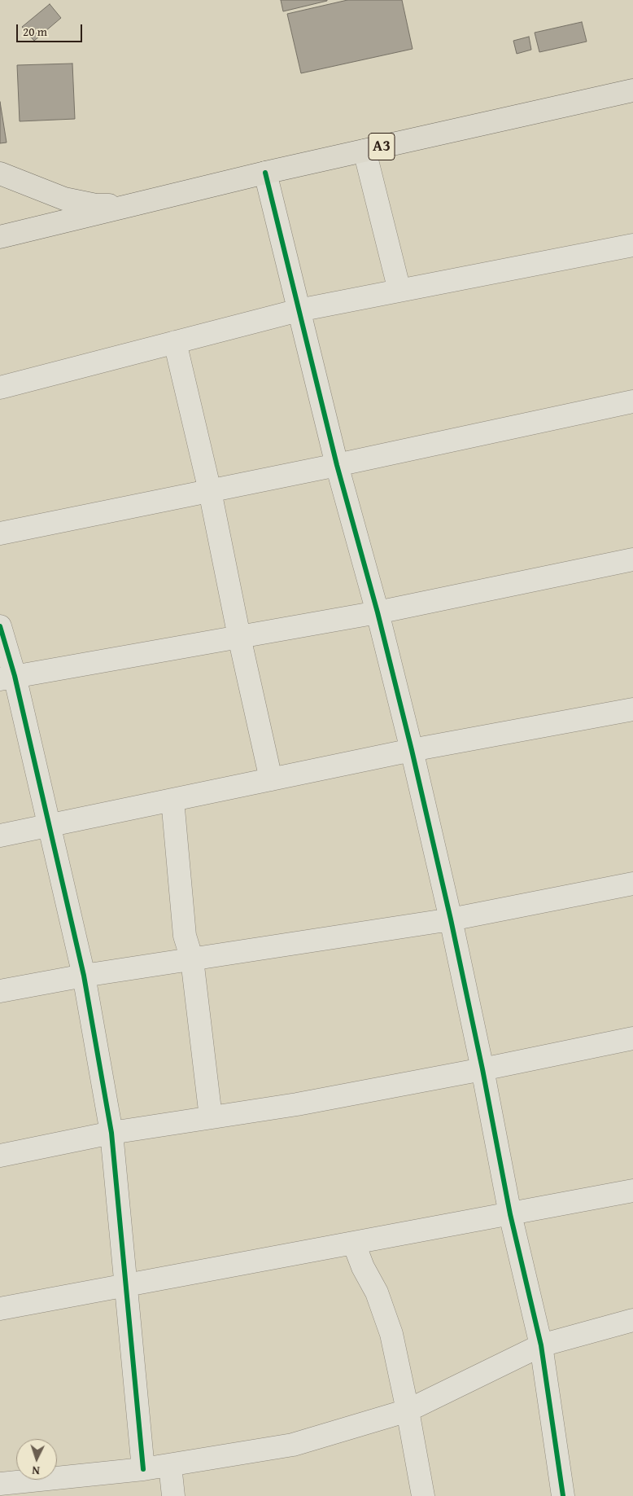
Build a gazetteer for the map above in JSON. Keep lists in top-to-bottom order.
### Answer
{
  "streets": {
    "highway": ["A3"]
  },
  "scale_bar": "20 m",
  "north": "bottom"
}
